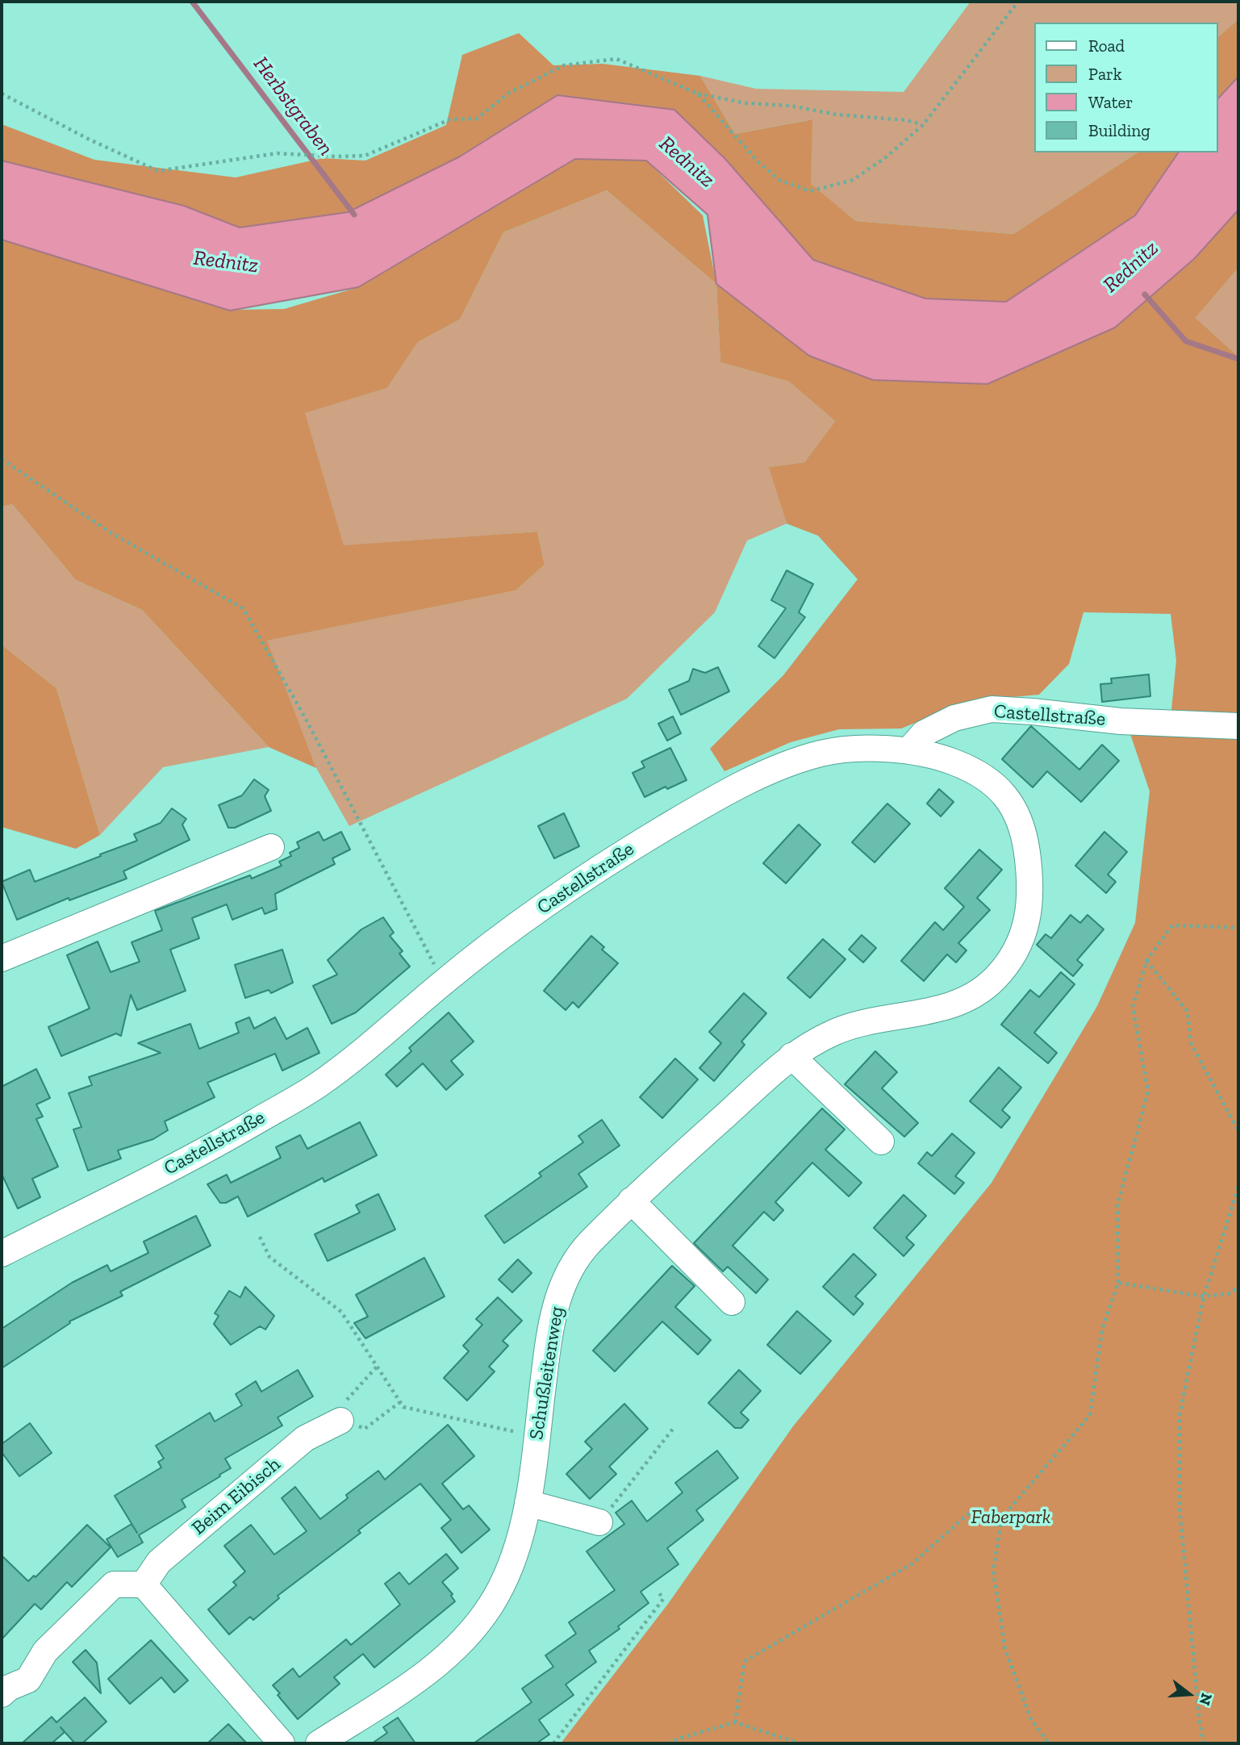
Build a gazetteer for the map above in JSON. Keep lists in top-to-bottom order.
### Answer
{
  "streets": {
    "street": ["Castellstraße", "Schußleitenweg", "Beim Eibisch"]
  },
  "crossings": [
    ["Castellstraße", "Schußleitenweg"]
  ],
  "water": ["Herbstgraben", "Rednitz"],
  "parks": ["Faberpark"],
  "legend": [
    "Road",
    "Park",
    "Water",
    "Building"
  ],
  "north": "right"
}
